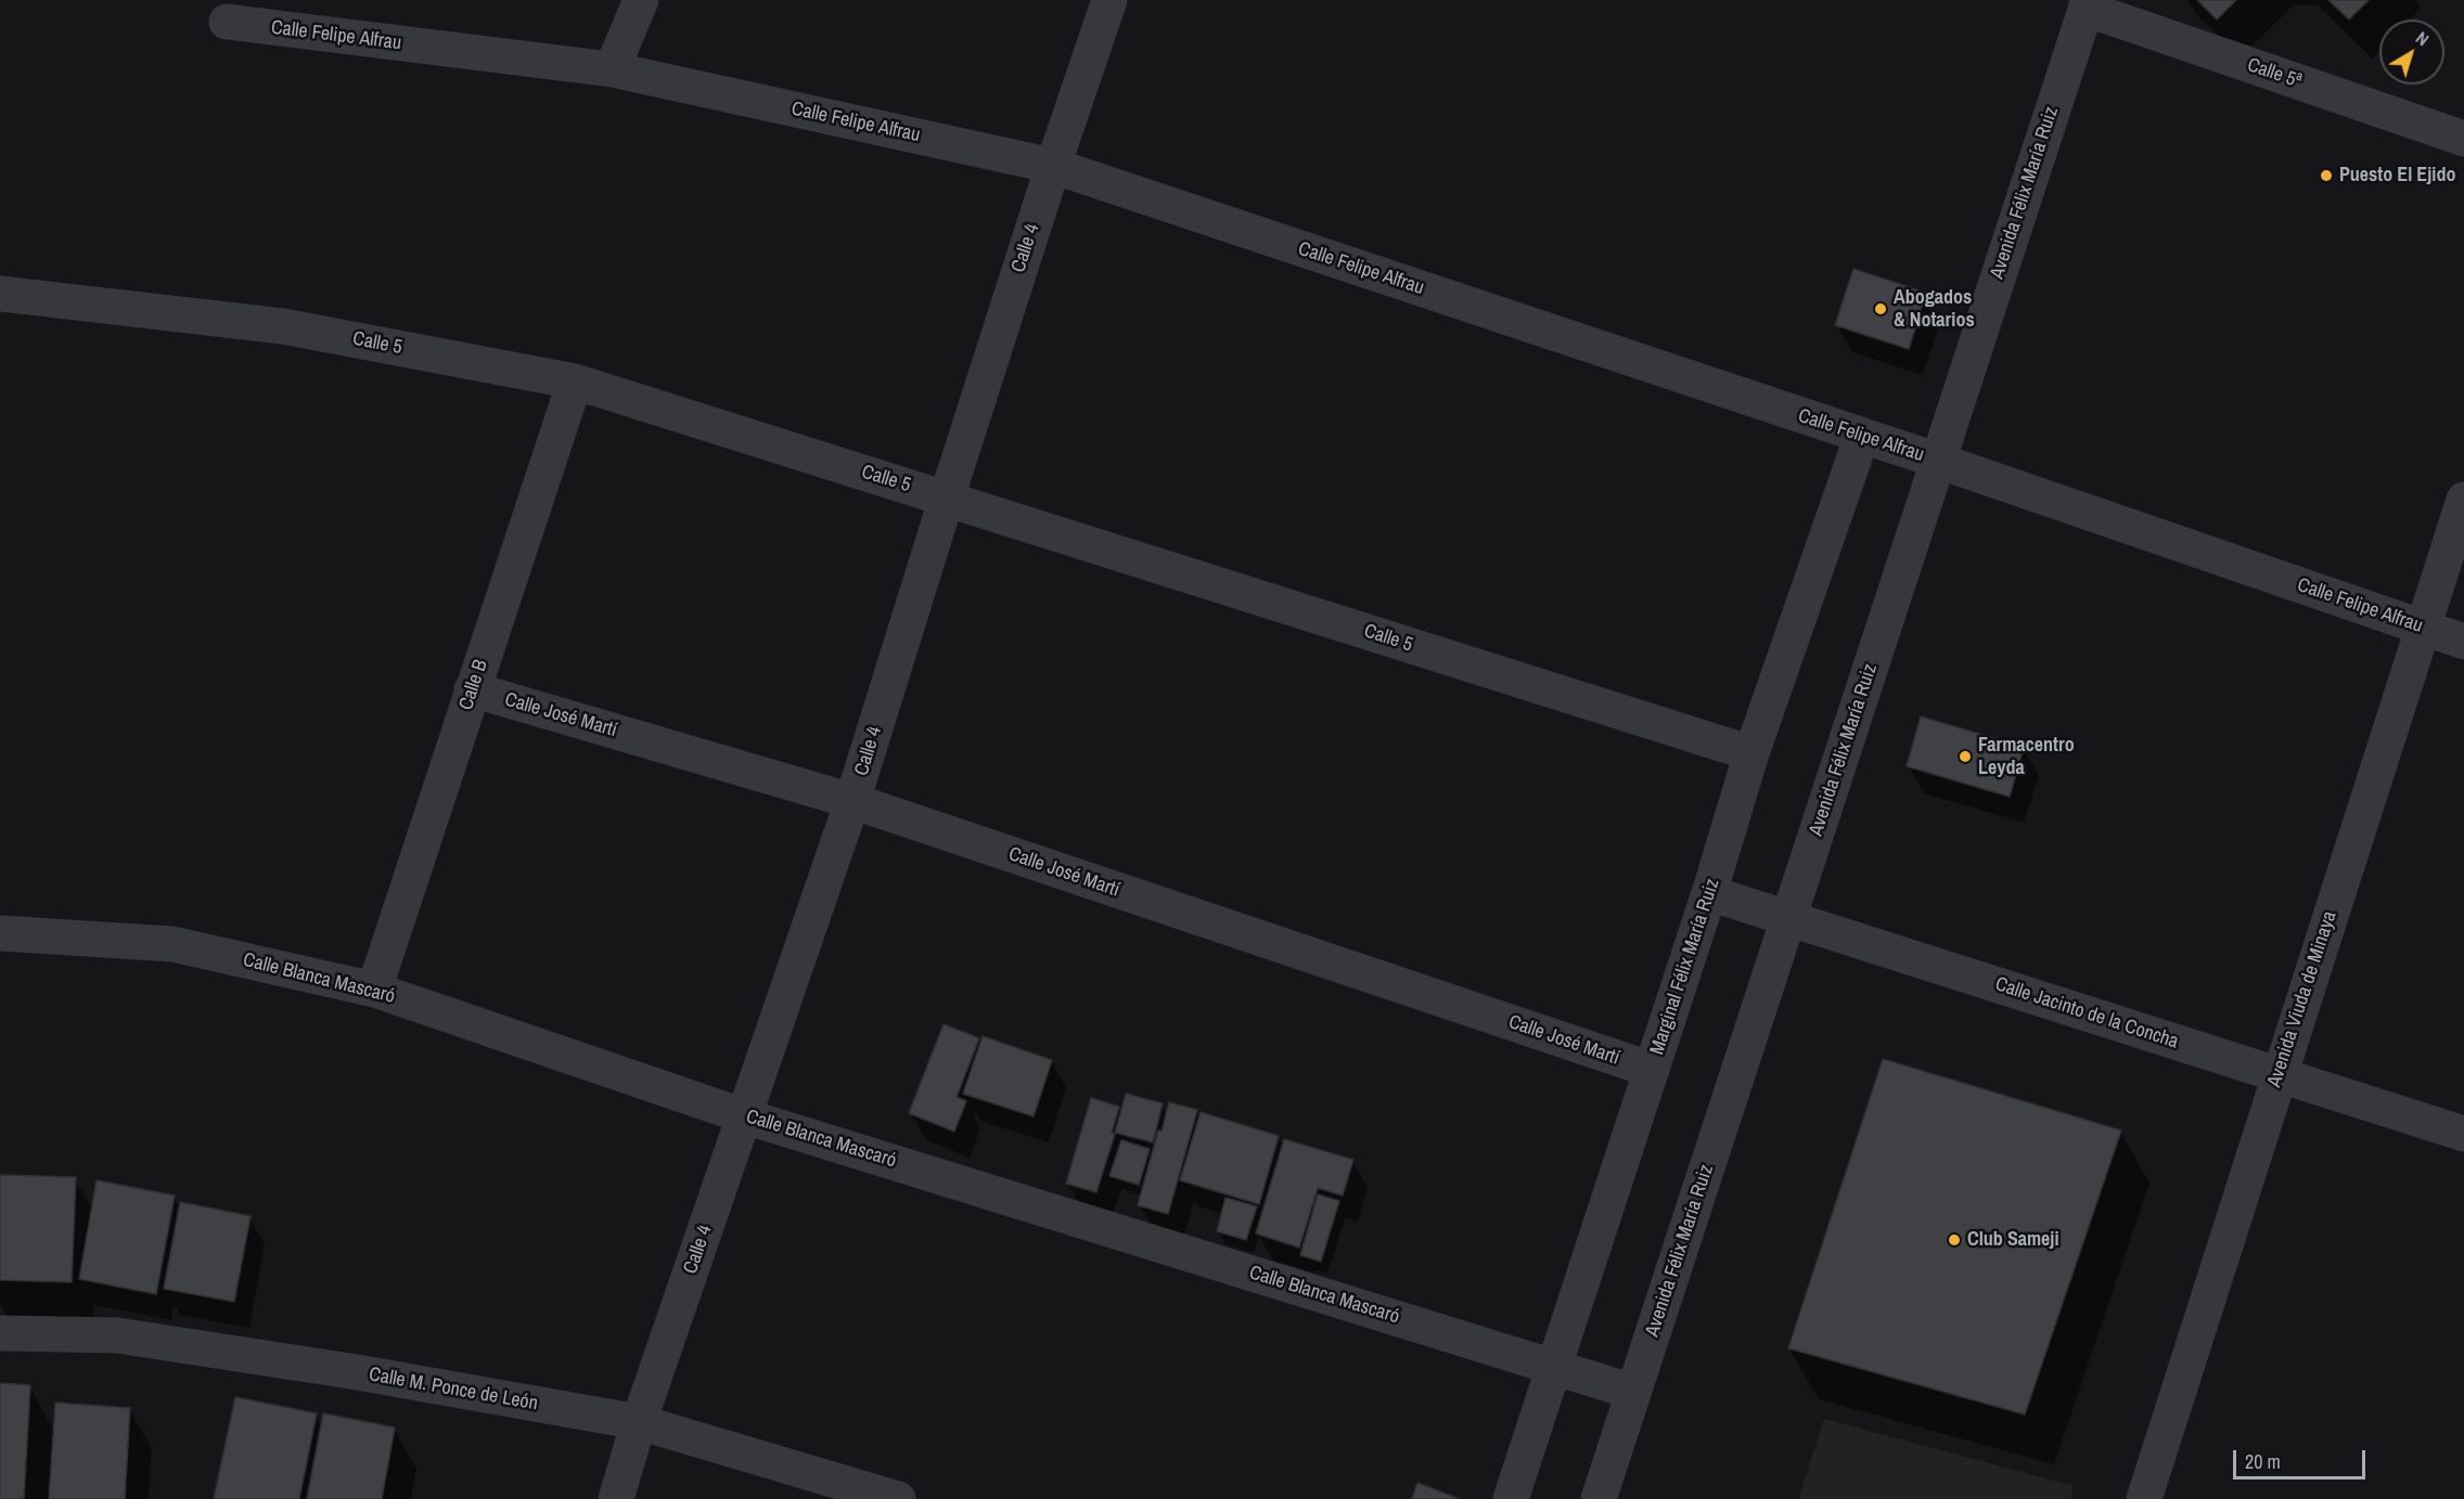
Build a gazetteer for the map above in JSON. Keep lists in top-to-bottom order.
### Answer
{
  "streets": {
    "street": [
      "Calle Felipe Alfrau",
      "Calle 5ª",
      "Avenida Félix María Ruiz",
      "Calle 4",
      "Calle 5",
      "Calle B",
      "Calle José Martí",
      "Marginal Félix María Ruiz",
      "Calle Blanca Mascaró",
      "Avenida Viuda de Minaya",
      "Calle Jacinto de la Concha",
      "Calle M. Ponce de León"
    ]
  },
  "crossings": [
    ["Calle Felipe Alfrau", "Avenida Félix María Ruiz"],
    ["Calle Felipe Alfrau", "Calle 4"],
    ["Calle Felipe Alfrau", "Marginal Félix María Ruiz"],
    ["Calle Felipe Alfrau", "Avenida Viuda de Minaya"],
    ["Calle 5ª", "Avenida Félix María Ruiz"],
    ["Avenida Félix María Ruiz", "Calle Blanca Mascaró"],
    ["Avenida Félix María Ruiz", "Calle Jacinto de la Concha"],
    ["Calle 4", "Calle 5"],
    ["Calle 4", "Calle José Martí"],
    ["Calle 4", "Calle Blanca Mascaró"],
    ["Calle 4", "Calle M. Ponce de León"],
    ["Calle 5", "Calle B"],
    ["Calle 5", "Marginal Félix María Ruiz"],
    ["Calle B", "Calle José Martí"],
    ["Calle B", "Calle Blanca Mascaró"],
    ["Calle José Martí", "Marginal Félix María Ruiz"],
    ["Marginal Félix María Ruiz", "Calle Blanca Mascaró"],
    ["Marginal Félix María Ruiz", "Calle Jacinto de la Concha"],
    ["Avenida Viuda de Minaya", "Calle Jacinto de la Concha"]
  ],
  "places": [
    "Puesto El Ejido",
    "Abogados & Notarios",
    "Farmacentro Leyda",
    "Club Sameji"
  ],
  "scale_bar": "20 m",
  "north": "top right"
}
